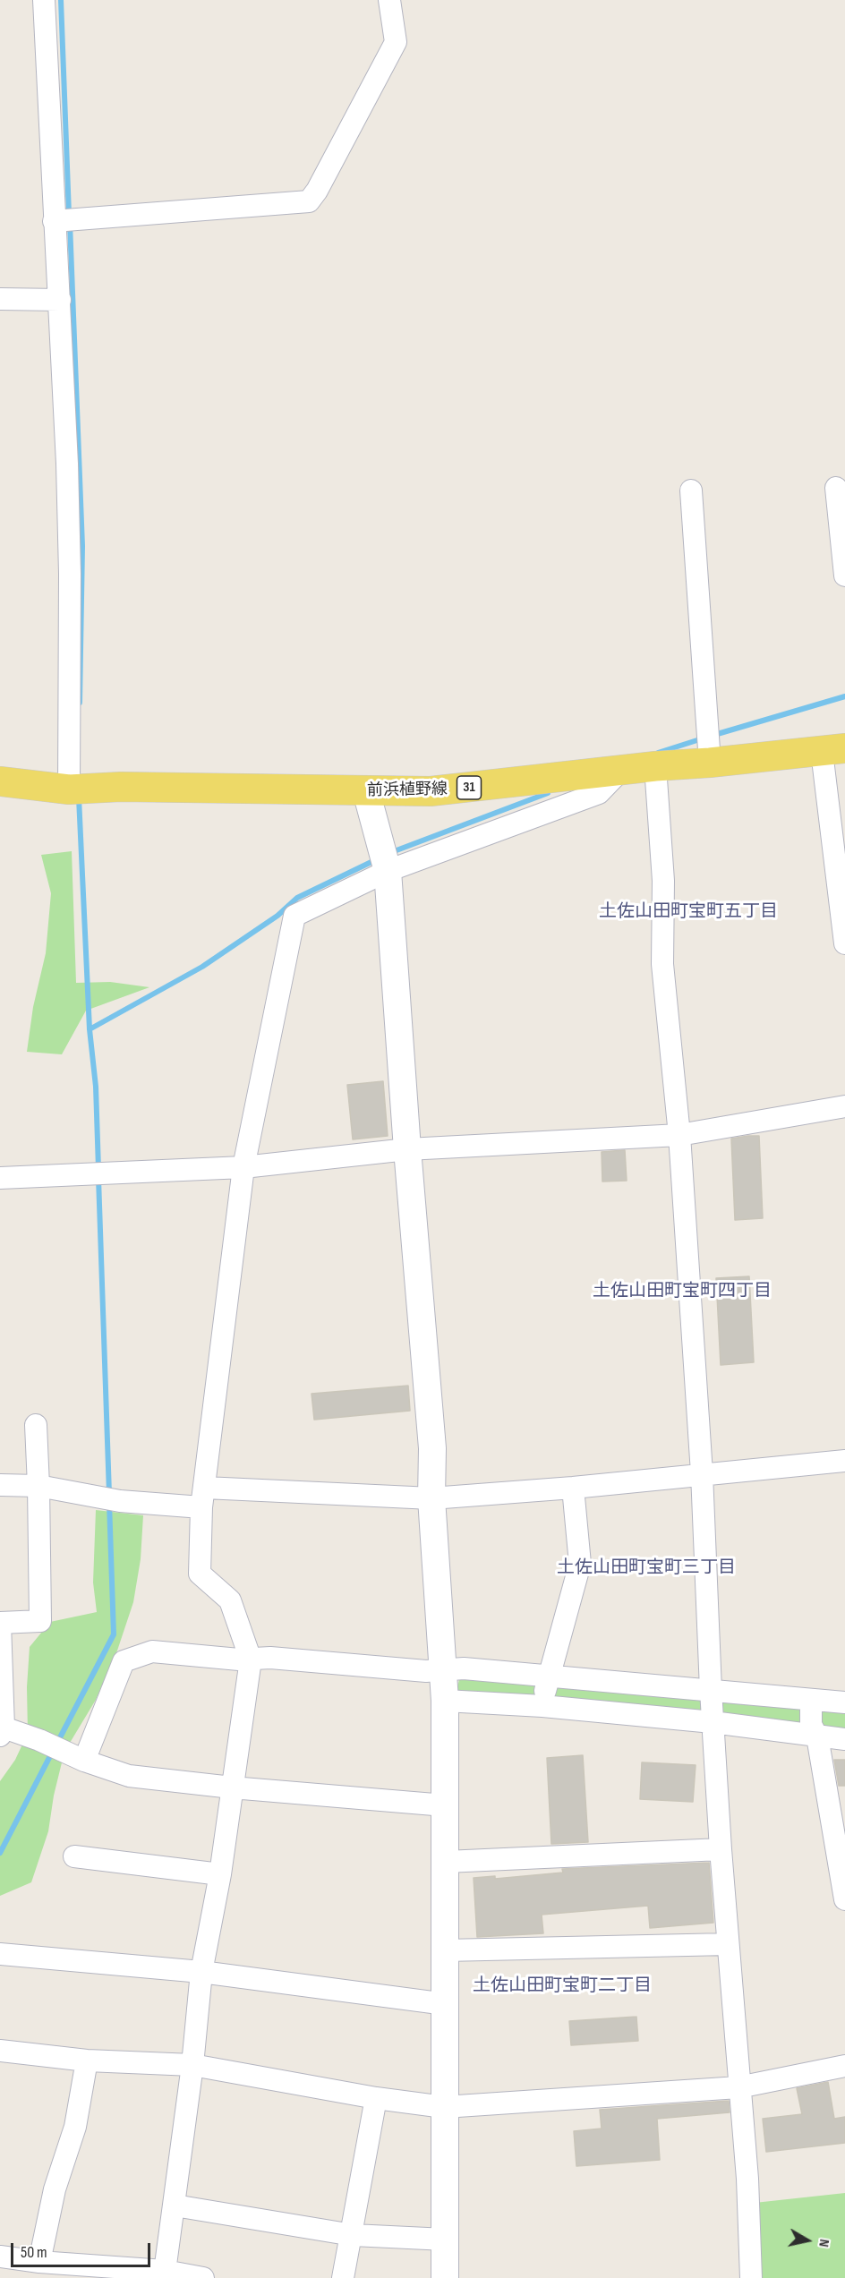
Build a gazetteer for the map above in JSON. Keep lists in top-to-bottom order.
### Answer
{
  "streets": {
    "main road": ["31", "前浜植野線"]
  },
  "districts": [
    "土佐山田町宝町五丁目",
    "土佐山田町宝町四丁目",
    "土佐山田町宝町三丁目",
    "土佐山田町宝町二丁目"
  ],
  "scale_bar": "50 m",
  "north": "right"
}
